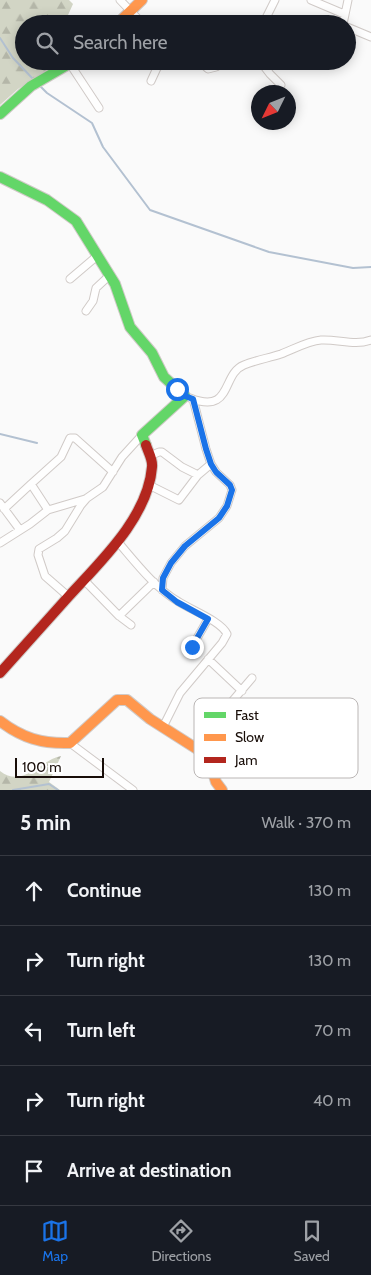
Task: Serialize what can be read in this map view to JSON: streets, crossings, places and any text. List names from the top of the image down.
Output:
{
  "legend": ["Fast", "Slow", "Jam"],
  "scale_bar": "100 m",
  "north": "bottom left",
  "page": {
    "search": "Search here",
    "scale": "100 m",
    "heading": ["5 min", "Walk · 370 m"],
    "list": [
      ["Continue", "130 m"],
      ["Turn right", "130 m"],
      ["Turn left", "70 m"],
      ["Turn right", "40 m"],
      "Arrive at destination"
    ],
    "nav": ["Map", "Directions", "Saved"]
  }
}
